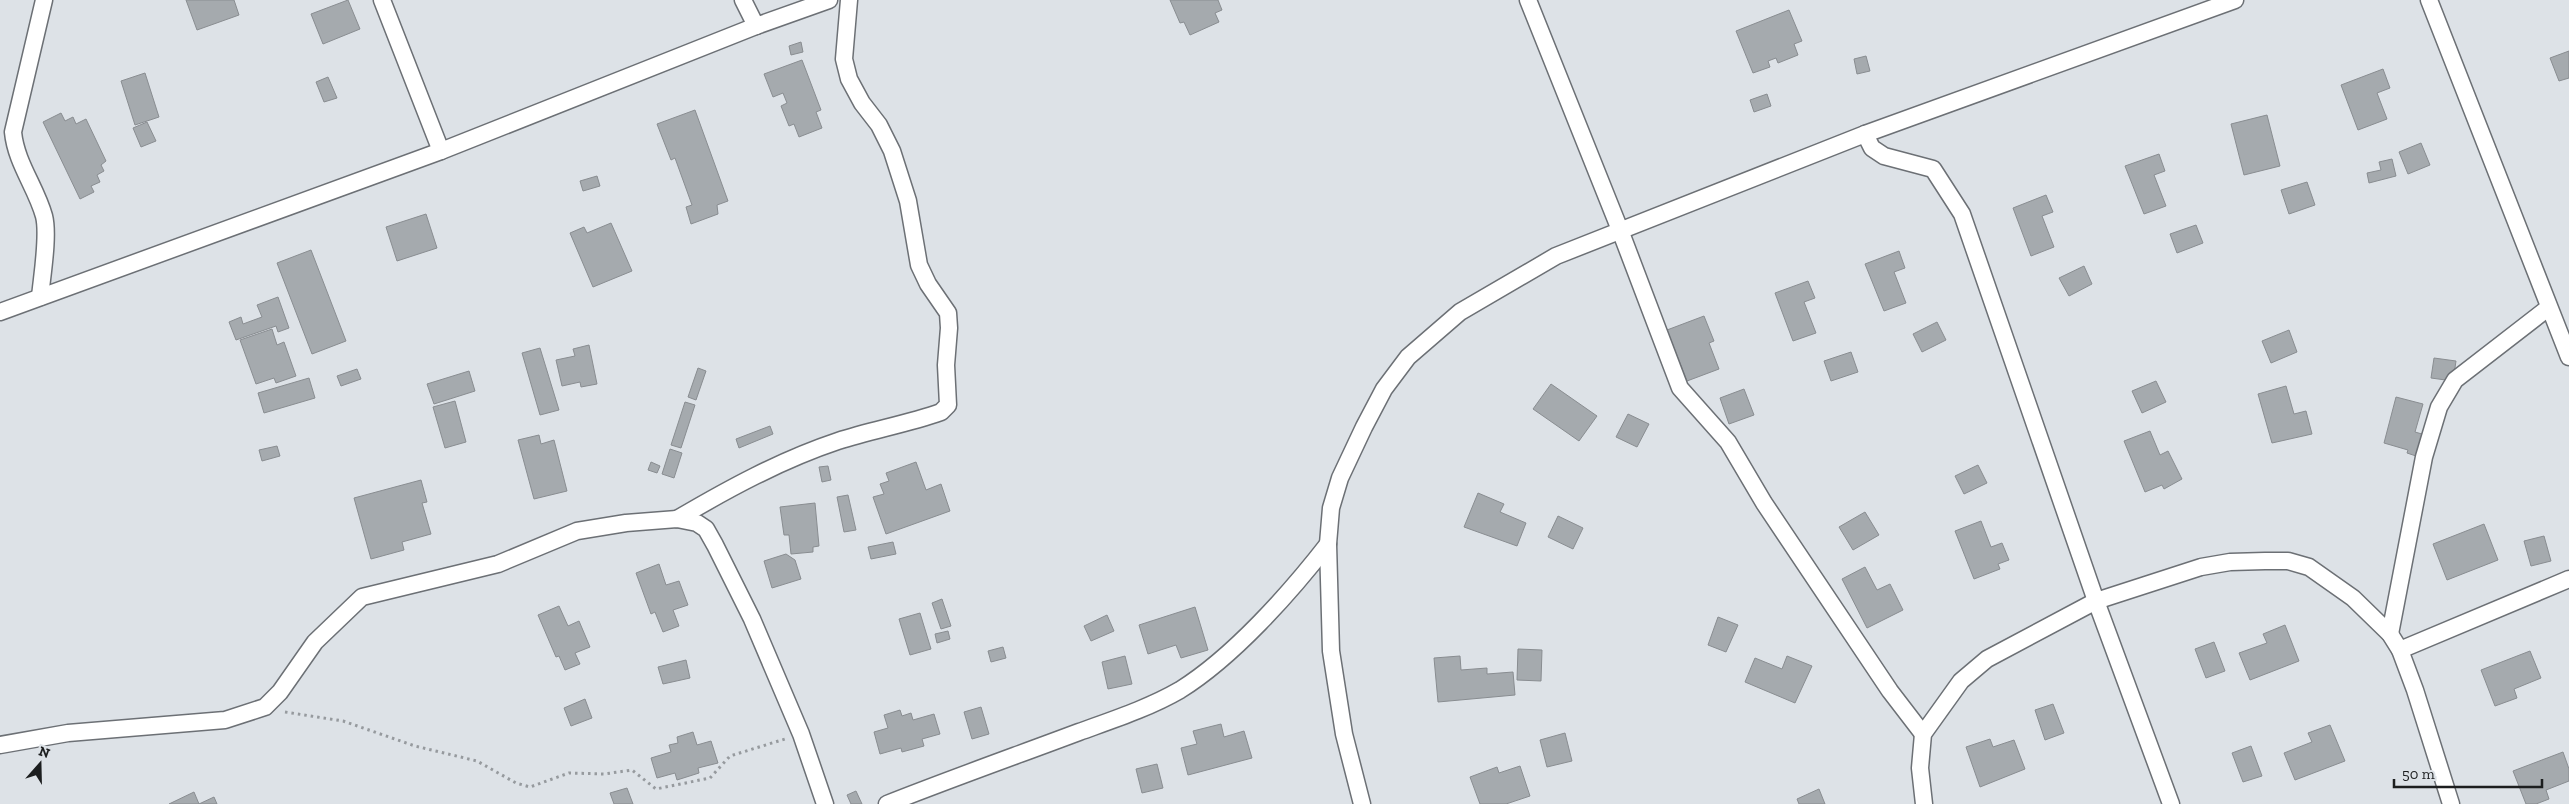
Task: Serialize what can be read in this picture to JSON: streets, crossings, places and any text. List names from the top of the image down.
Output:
{
  "scale_bar": "50 m",
  "north": "top"
}
